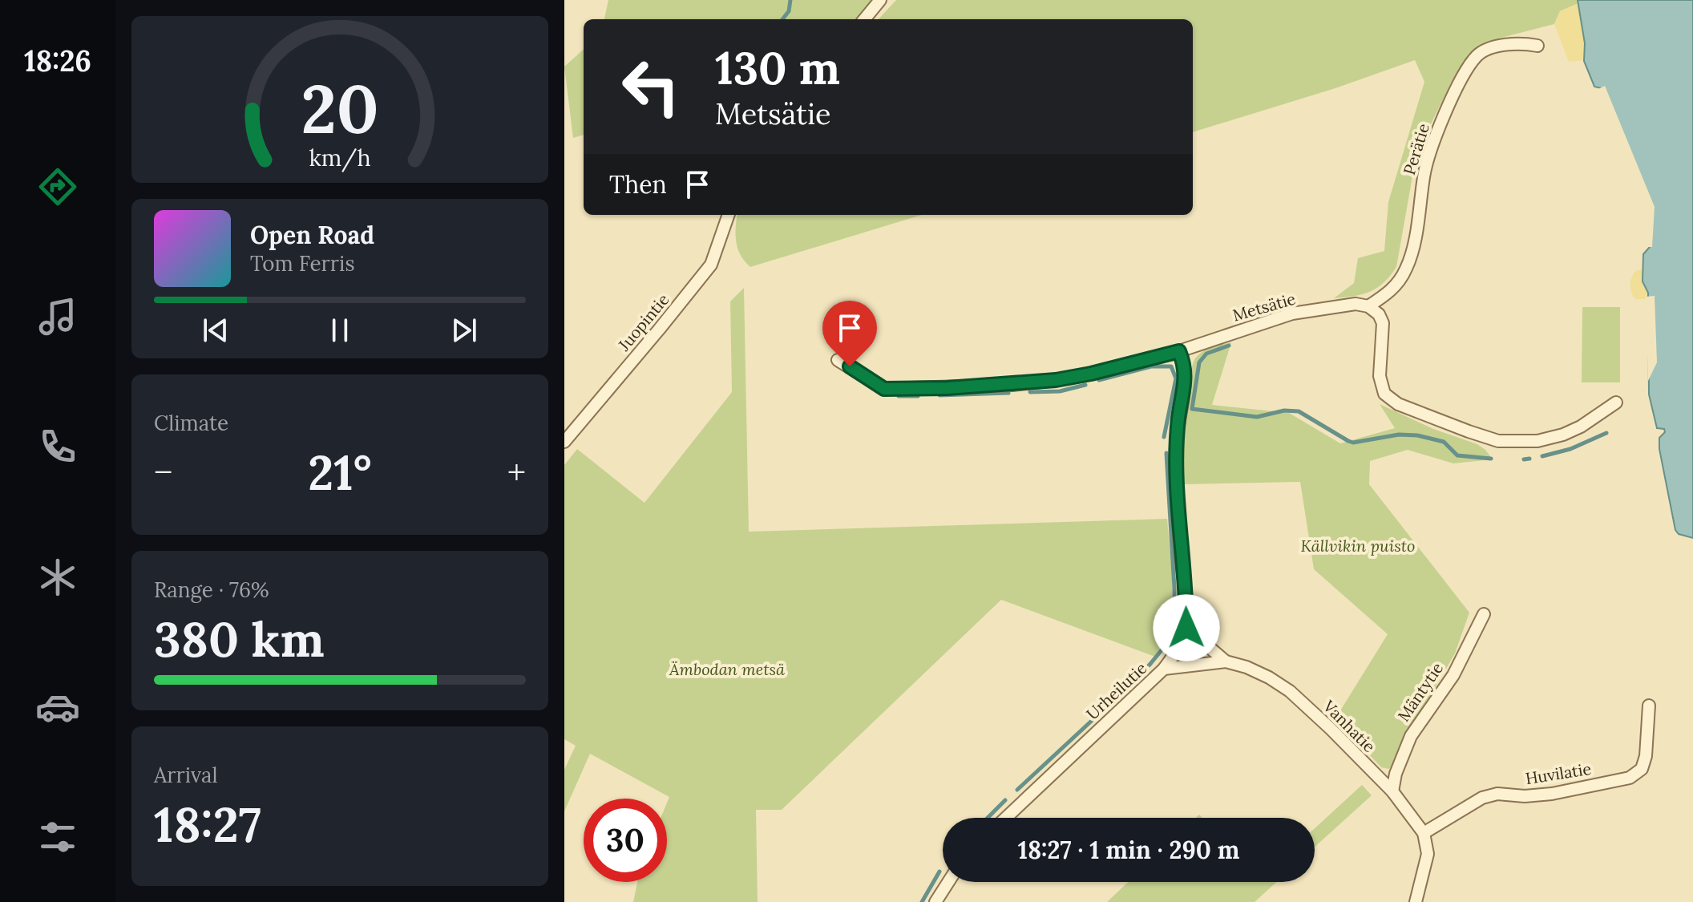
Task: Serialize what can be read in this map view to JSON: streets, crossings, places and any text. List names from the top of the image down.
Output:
{
  "streets": {
    "street": [
      "Perätie",
      "Metsätie",
      "Juopintie",
      "Urheilutie",
      "Mäntytie",
      "Vanhatie",
      "Huvilatie"
    ]
  },
  "crossings": [
    ["Perätie", "Metsätie"],
    ["Metsätie", "Urheilutie"],
    ["Urheilutie", "Vanhatie"],
    ["Mäntytie", "Vanhatie"],
    ["Vanhatie", "Huvilatie"]
  ],
  "parks": ["Källvikin puisto", "Ämbodan metsä"],
  "page": {
    "tabs": "18:26",
    "turn": ["130 m", "Metsätie"],
    "then": "Then",
    "song": ["Open Road", "Tom Ferris"],
    "tile": [
      "Climate",
      ["Range · 76%", "380 km"],
      ["Arrival", "18:27"]
    ],
    "heat": ["−", "21°", "+"],
    "limit": "30",
    "trip": "18:27 · 1 min · 290 m",
    "gauge": ["20", "km/h"]
  }
}
